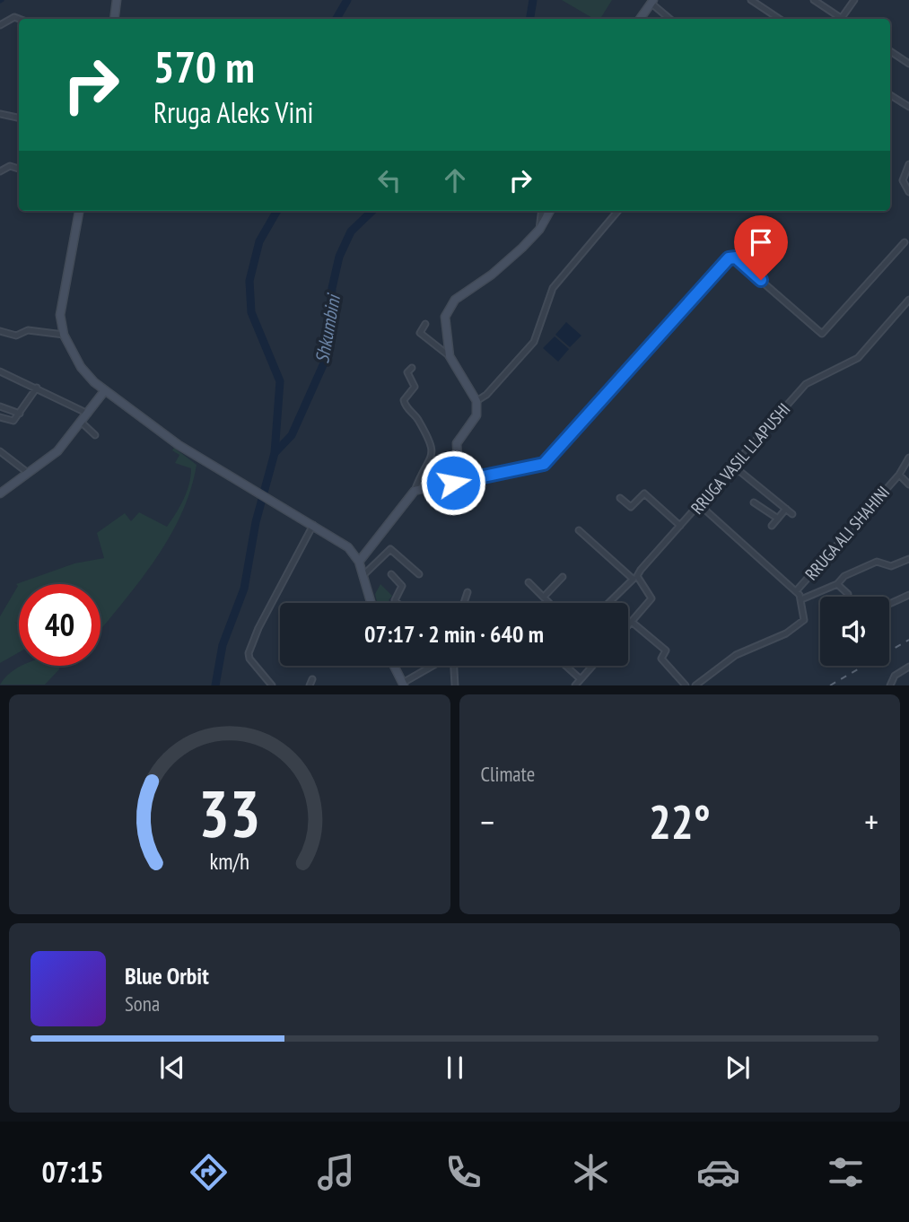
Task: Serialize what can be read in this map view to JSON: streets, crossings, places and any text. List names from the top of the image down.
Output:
{
  "streets": {
    "street": ["RRUGA VASIL LLAPUSHI", "RRUGA ALI SHAHINI"]
  },
  "water": ["Shkumbini"],
  "page": {
    "turn": ["570 m", "Rruga Aleks Vini"],
    "limit": "40",
    "trip": "07:17 · 2 min · 640 m",
    "tile": "Climate",
    "heat": ["−", "22°", "+"],
    "song": ["Blue Orbit", "Sona"],
    "tabs": "07:15",
    "gauge": ["33", "km/h"]
  }
}
